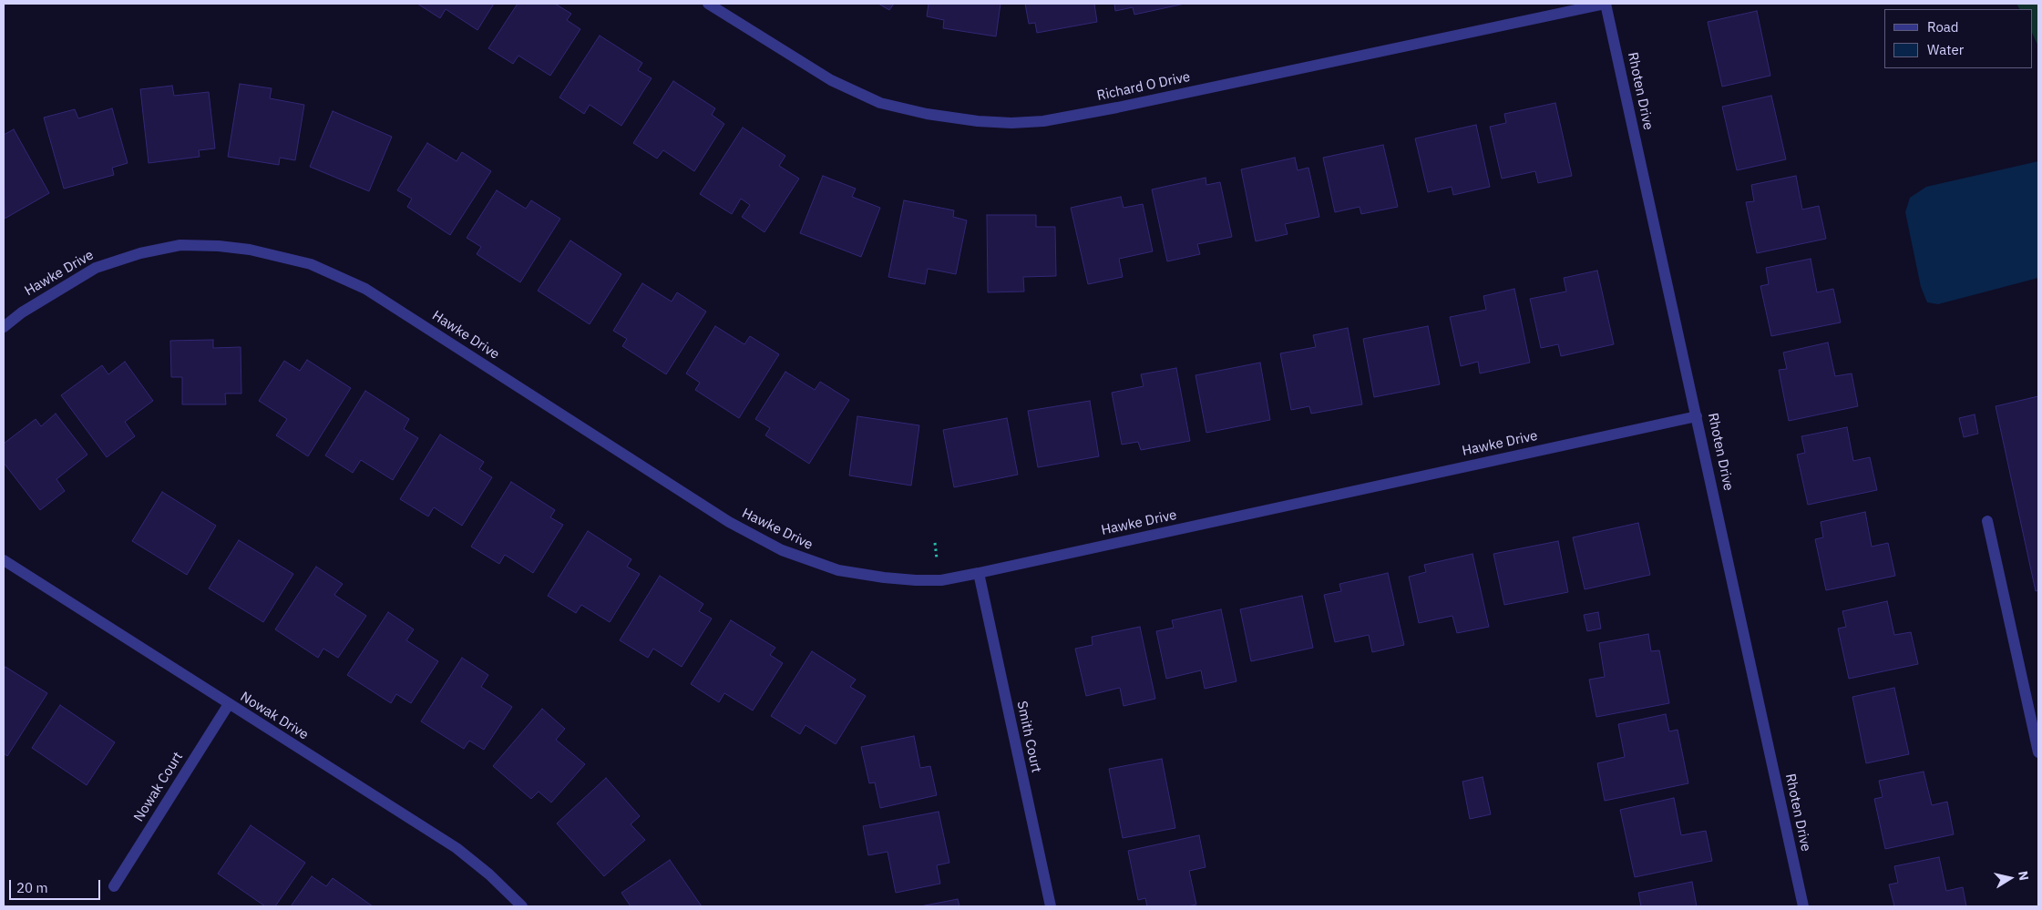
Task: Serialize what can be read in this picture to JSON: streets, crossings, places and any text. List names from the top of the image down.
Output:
{
  "streets": {
    "street": [
      "Richard O Drive",
      "Rhoten Drive",
      "Hawke Drive",
      "Nowak Drive",
      "Smith Court",
      "Nowak Court"
    ]
  },
  "crossings": [
    ["Richard O Drive", "Rhoten Drive"],
    ["Rhoten Drive", "Hawke Drive"],
    ["Hawke Drive", "Smith Court"],
    ["Nowak Drive", "Nowak Court"]
  ],
  "legend": ["Road", "Water"],
  "scale_bar": "20 m",
  "north": "right"
}
